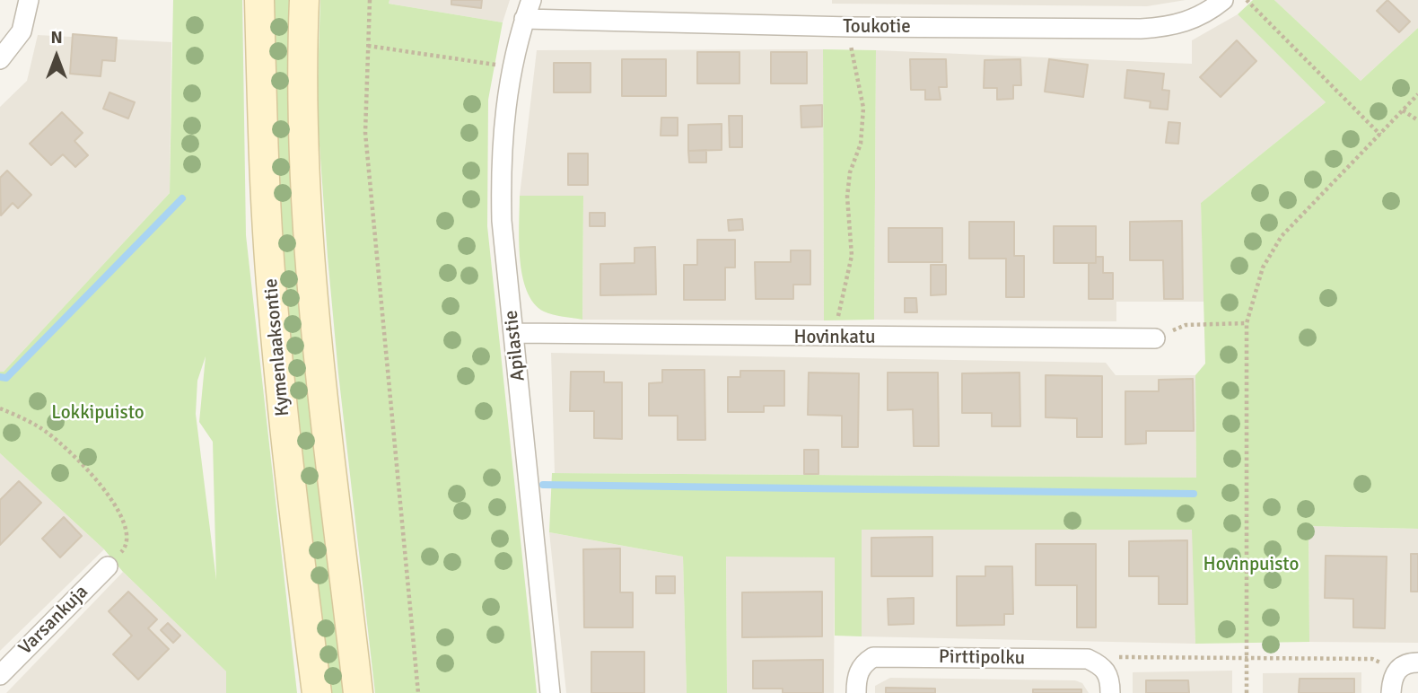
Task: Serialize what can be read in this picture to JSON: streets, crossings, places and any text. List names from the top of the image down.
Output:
{
  "streets": {
    "main road": ["Kymenlaaksontie"],
    "street": [
      "Toukotie",
      "Hovinkatu",
      "Apilastie",
      "Varsankuja",
      "Pirttipolku"
    ]
  },
  "crossings": [
    ["Toukotie", "Apilastie"],
    ["Hovinkatu", "Apilastie"]
  ],
  "parks": ["Lokkipuisto", "Hovinpuisto"],
  "north": "top"
}
